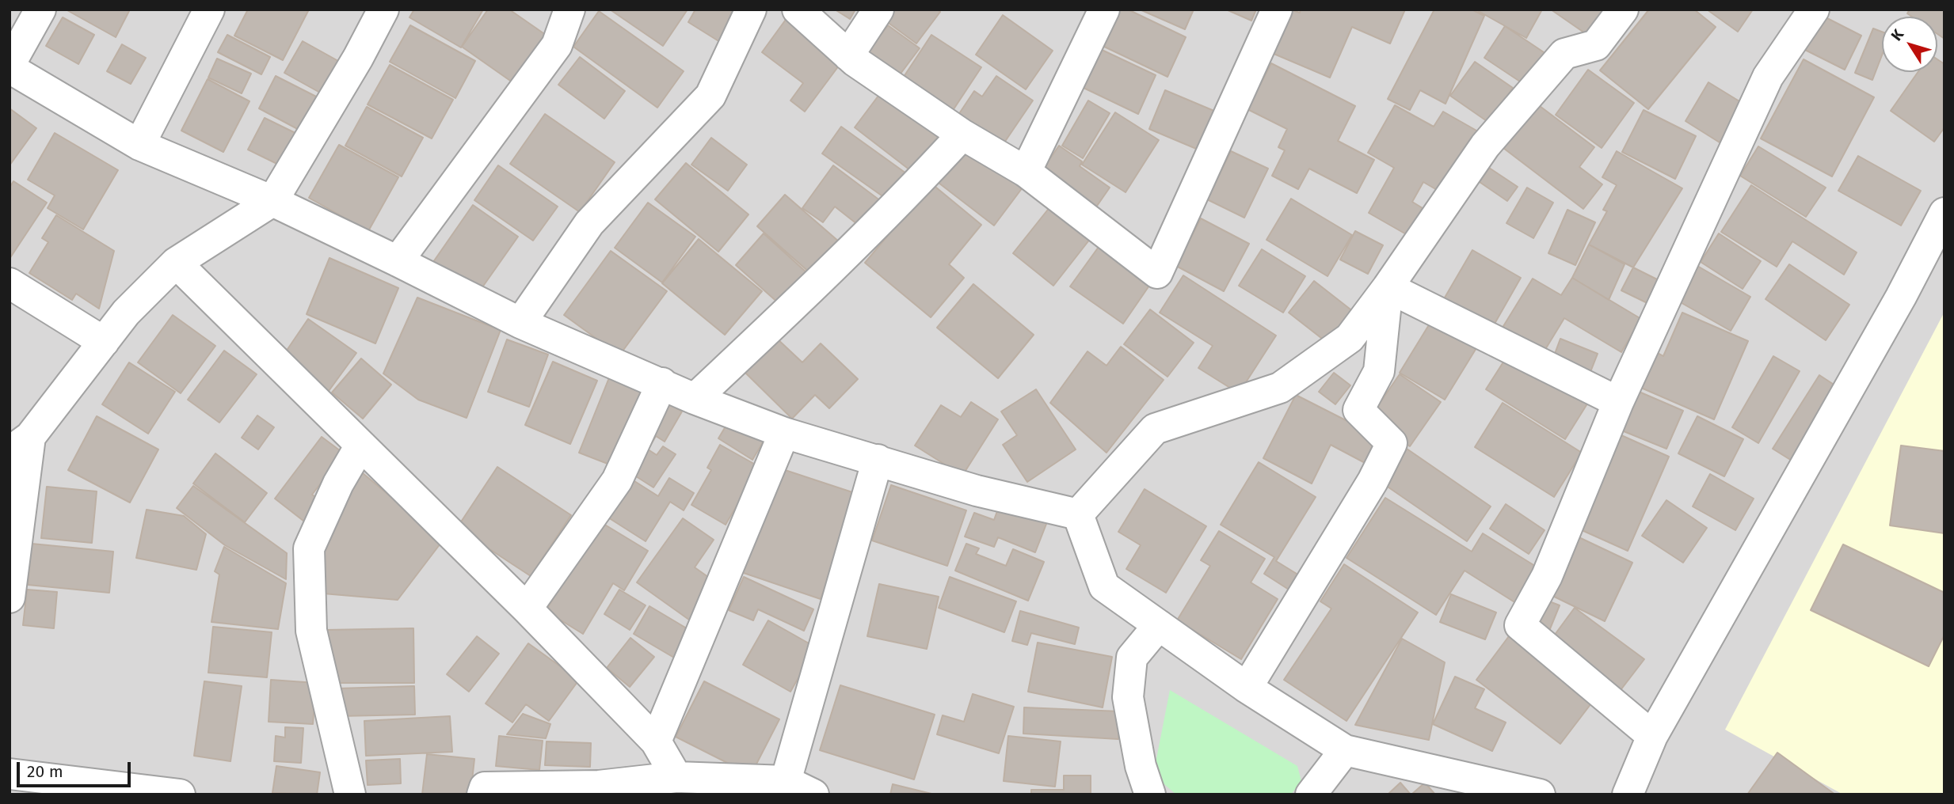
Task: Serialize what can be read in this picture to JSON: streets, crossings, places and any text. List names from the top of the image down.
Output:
{
  "scale_bar": "20 m",
  "north": "top left"
}
